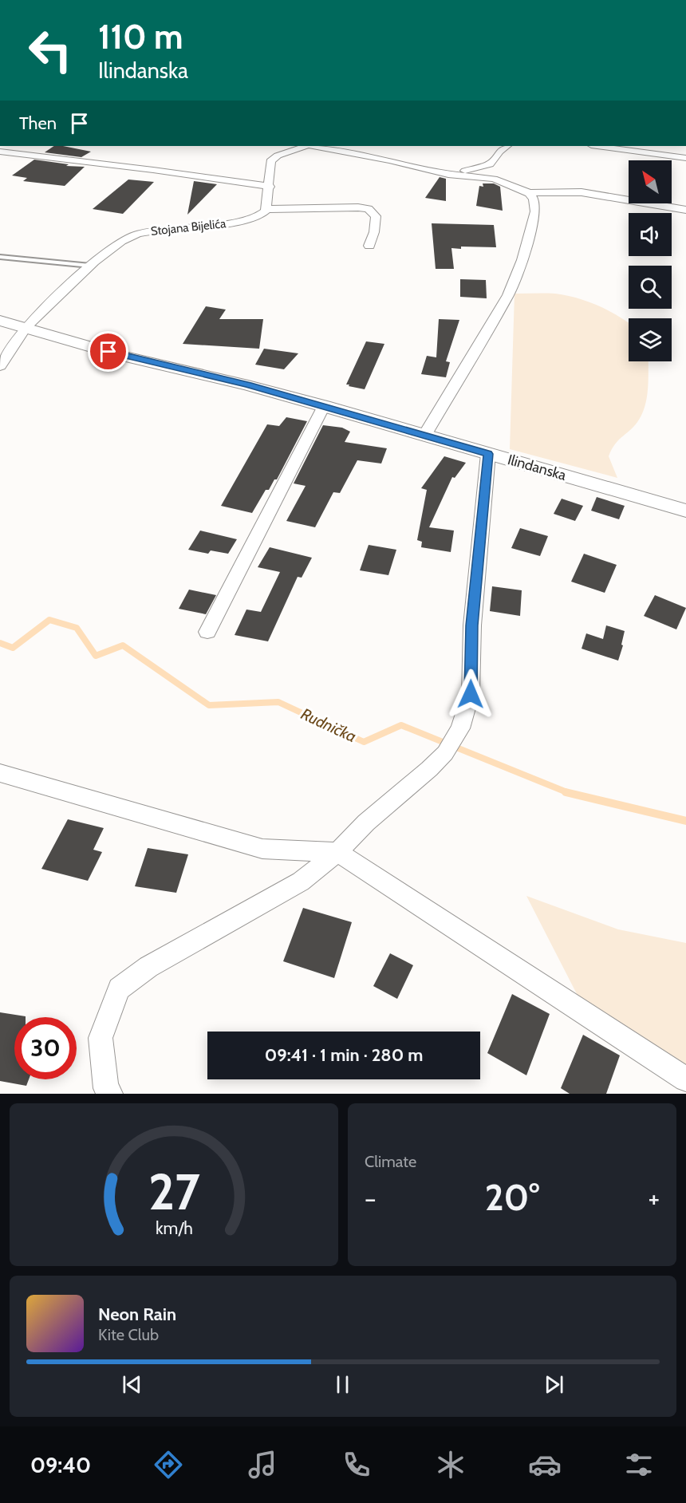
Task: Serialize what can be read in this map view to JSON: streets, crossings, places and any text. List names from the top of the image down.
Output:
{
  "streets": {
    "street": ["Stojana Bijelića", "Ilindanska"]
  },
  "crossings": [
    ["Stojana Bijelića", "Ilindanska"]
  ],
  "water": ["Rudnička"],
  "north": "top left",
  "page": {
    "turn": ["110 m", "Ilindanska"],
    "then": "Then",
    "limit": "30",
    "trip": "09:41 · 1 min · 280 m",
    "tile": "Climate",
    "heat": ["−", "20°", "+"],
    "song": ["Neon Rain", "Kite Club"],
    "tabs": "09:40",
    "gauge": ["27", "km/h"]
  }
}
